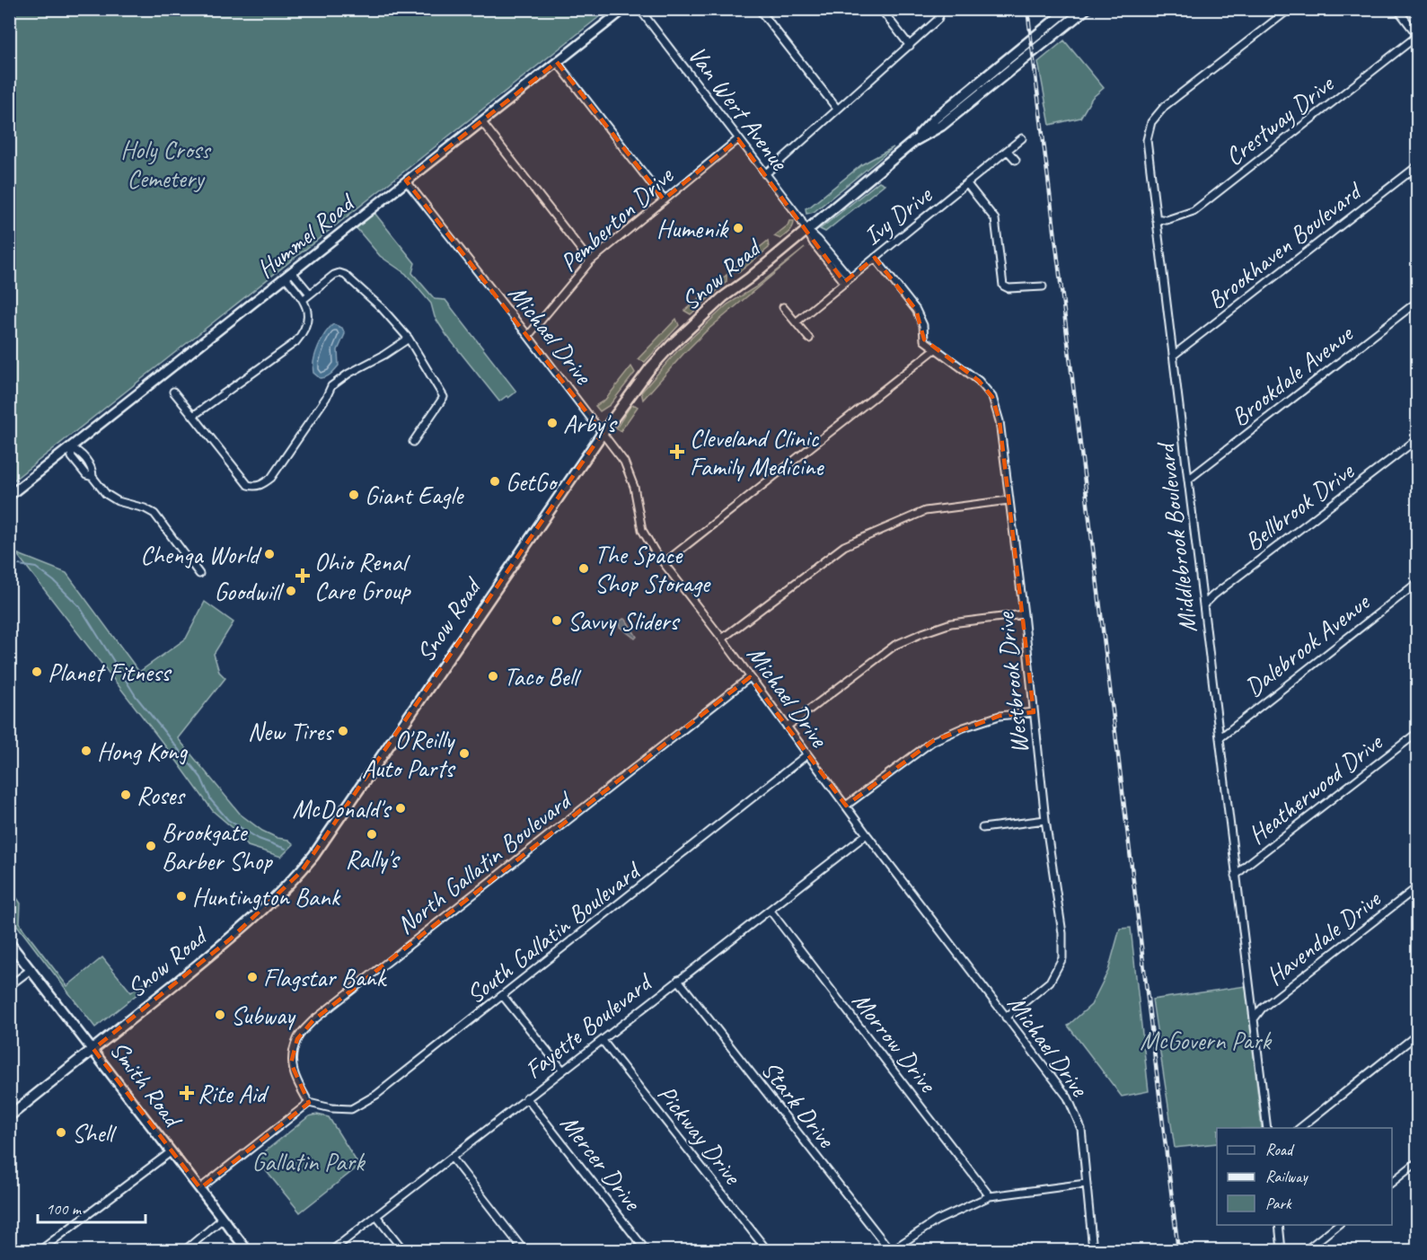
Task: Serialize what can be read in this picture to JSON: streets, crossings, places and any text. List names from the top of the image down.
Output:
{
  "streets": {
    "main road": ["Snow Road"],
    "street": [
      "Van Wert Avenue",
      "Crestway Drive",
      "Ivy Drive",
      "Pemberton Drive",
      "Hummel Road",
      "Brookhaven Boulevard",
      "Michael Drive",
      "Brookdale Avenue",
      "Bellbrook Drive",
      "Middlebrook Boulevard",
      "Dalebrook Avenue",
      "Westbrook Drive",
      "Heatherwood Drive",
      "North Gallatin Boulevard",
      "South Gallatin Boulevard",
      "Havendale Drive",
      "Fayette Boulevard",
      "Morrow Drive",
      "Smith Road",
      "Stark Drive",
      "Pickway Drive",
      "Mercer Drive"
    ]
  },
  "crossings": [
    ["Van Wert Avenue", "Ivy Drive"],
    ["Van Wert Avenue", "Pemberton Drive"],
    ["Van Wert Avenue", "Snow Road"],
    ["Crestway Drive", "Middlebrook Boulevard"],
    ["Pemberton Drive", "Michael Drive"],
    ["Hummel Road", "Michael Drive"],
    ["Brookhaven Boulevard", "Middlebrook Boulevard"],
    ["Snow Road", "Michael Drive"],
    ["Snow Road", "Smith Road"],
    ["Michael Drive", "Westbrook Drive"],
    ["Michael Drive", "North Gallatin Boulevard"],
    ["Michael Drive", "South Gallatin Boulevard"],
    ["Michael Drive", "Fayette Boulevard"],
    ["Brookdale Avenue", "Middlebrook Boulevard"],
    ["Bellbrook Drive", "Middlebrook Boulevard"],
    ["Middlebrook Boulevard", "Dalebrook Avenue"],
    ["Middlebrook Boulevard", "Heatherwood Drive"],
    ["Middlebrook Boulevard", "Havendale Drive"],
    ["North Gallatin Boulevard", "South Gallatin Boulevard"],
    ["Fayette Boulevard", "Morrow Drive"],
    ["Fayette Boulevard", "Stark Drive"],
    ["Fayette Boulevard", "Pickway Drive"],
    ["Fayette Boulevard", "Mercer Drive"]
  ],
  "parks": ["Holy Cross Cemetery", "McGovern Park", "Gallatin Park"],
  "places": {
    "other": [
      "Humenik",
      "Arby's",
      "GetGo",
      "Giant Eagle",
      "Chenga World",
      "The Space Shop Storage",
      "Goodwill",
      "Savvy Sliders",
      "Planet Fitness",
      "Taco Bell",
      "New Tires",
      "Hong Kong",
      "O'Reilly Auto Parts",
      "Roses",
      "McDonald's",
      "Rally's",
      "Brookgate Barber Shop",
      "Huntington Bank",
      "Flagstar Bank",
      "Subway",
      "Shell"
    ],
    "health": ["Cleveland Clinic Family Medicine", "Ohio Renal Care Group", "Rite Aid"]
  },
  "legend": ["Road", "Railway", "Park"],
  "scale_bar": "100 m"
}
